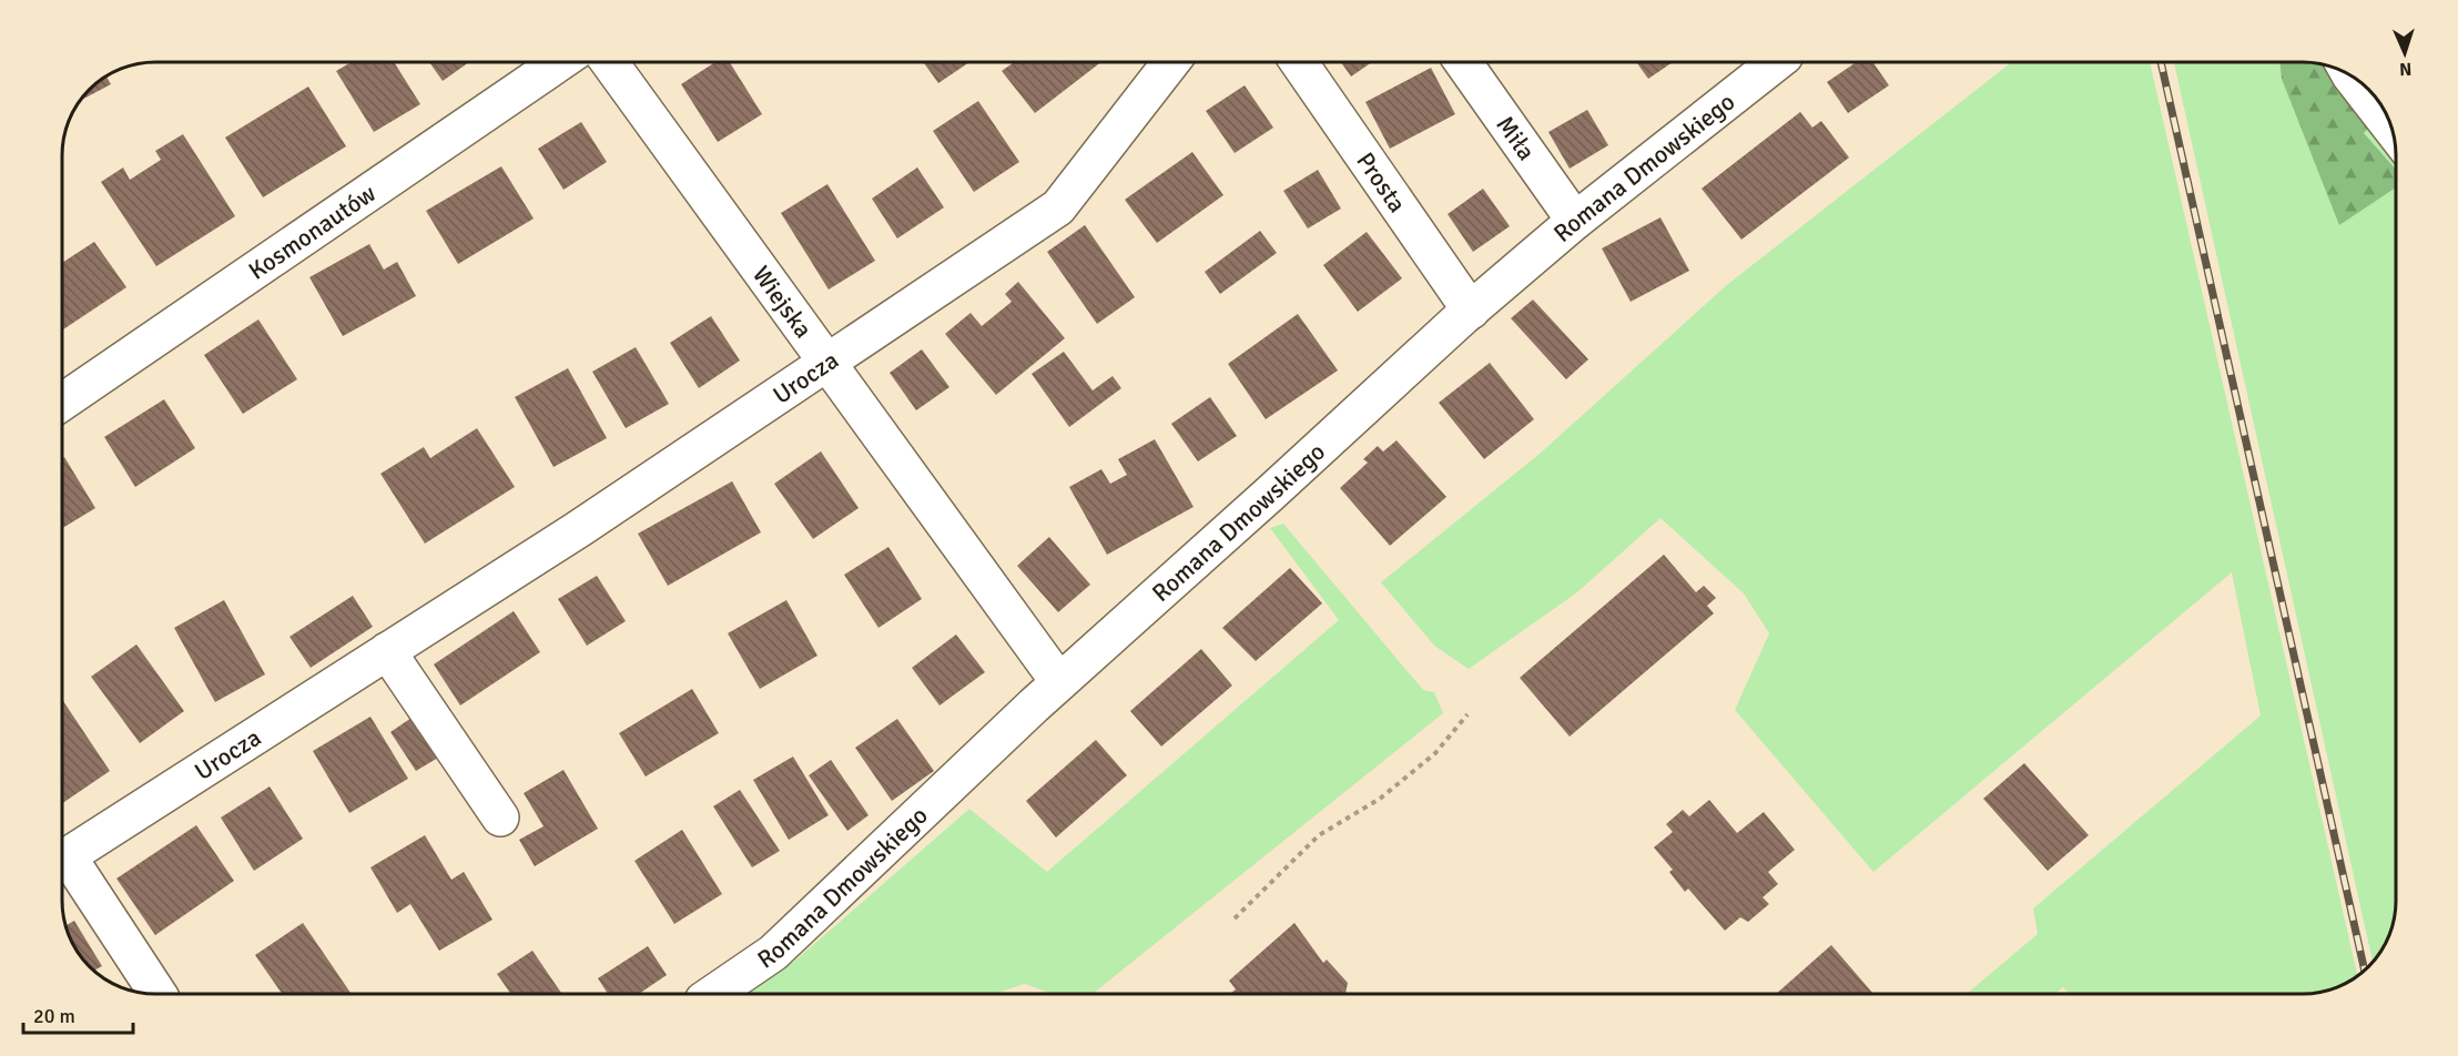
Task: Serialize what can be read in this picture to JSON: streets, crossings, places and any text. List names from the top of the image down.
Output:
{
  "streets": {
    "street": [
      "Miła",
      "Romana Dmowskiego",
      "Prosta",
      "Kosmonautów",
      "Wiejska",
      "Urocza"
    ]
  },
  "crossings": [
    ["Miła", "Romana Dmowskiego"],
    ["Romana Dmowskiego", "Prosta"],
    ["Romana Dmowskiego", "Wiejska"],
    ["Wiejska", "Urocza"]
  ],
  "scale_bar": "20 m",
  "north": "bottom"
}
